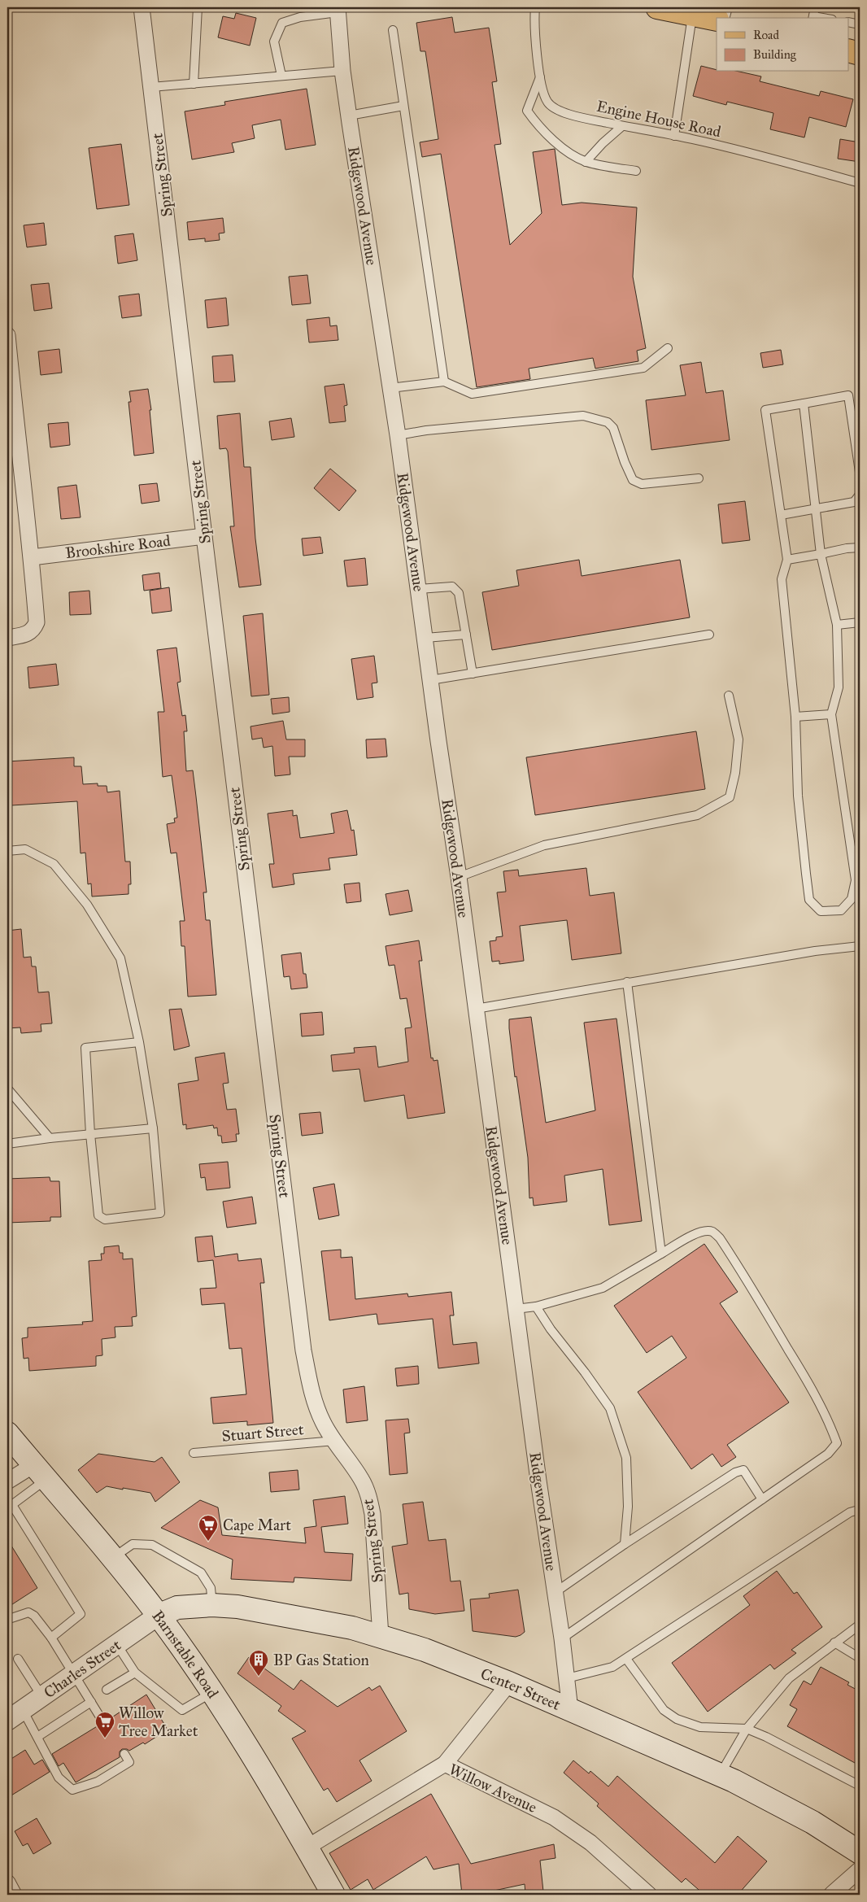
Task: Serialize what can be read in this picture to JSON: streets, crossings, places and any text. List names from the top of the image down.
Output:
{
  "streets": {
    "main road": ["Barnstable Road", "Center Street"],
    "street": [
      "Spring Street",
      "Ridgewood Avenue",
      "Brookshire Road",
      "Charles Street",
      "Willow Avenue"
    ],
    "lane": ["Engine House Road", "Stuart Street"]
  },
  "crossings": [
    ["Spring Street", "Brookshire Road"],
    ["Spring Street", "Stuart Street"],
    ["Spring Street", "Center Street"],
    ["Ridgewood Avenue", "Center Street"],
    ["Barnstable Road", "Charles Street"],
    ["Barnstable Road", "Center Street"],
    ["Barnstable Road", "Willow Avenue"],
    ["Charles Street", "Center Street"]
  ],
  "places": {
    "supermarket": ["Cape Mart", "Willow Tree Market"],
    "building": ["BP Gas Station"]
  },
  "legend": ["Road", "Building"]
}
